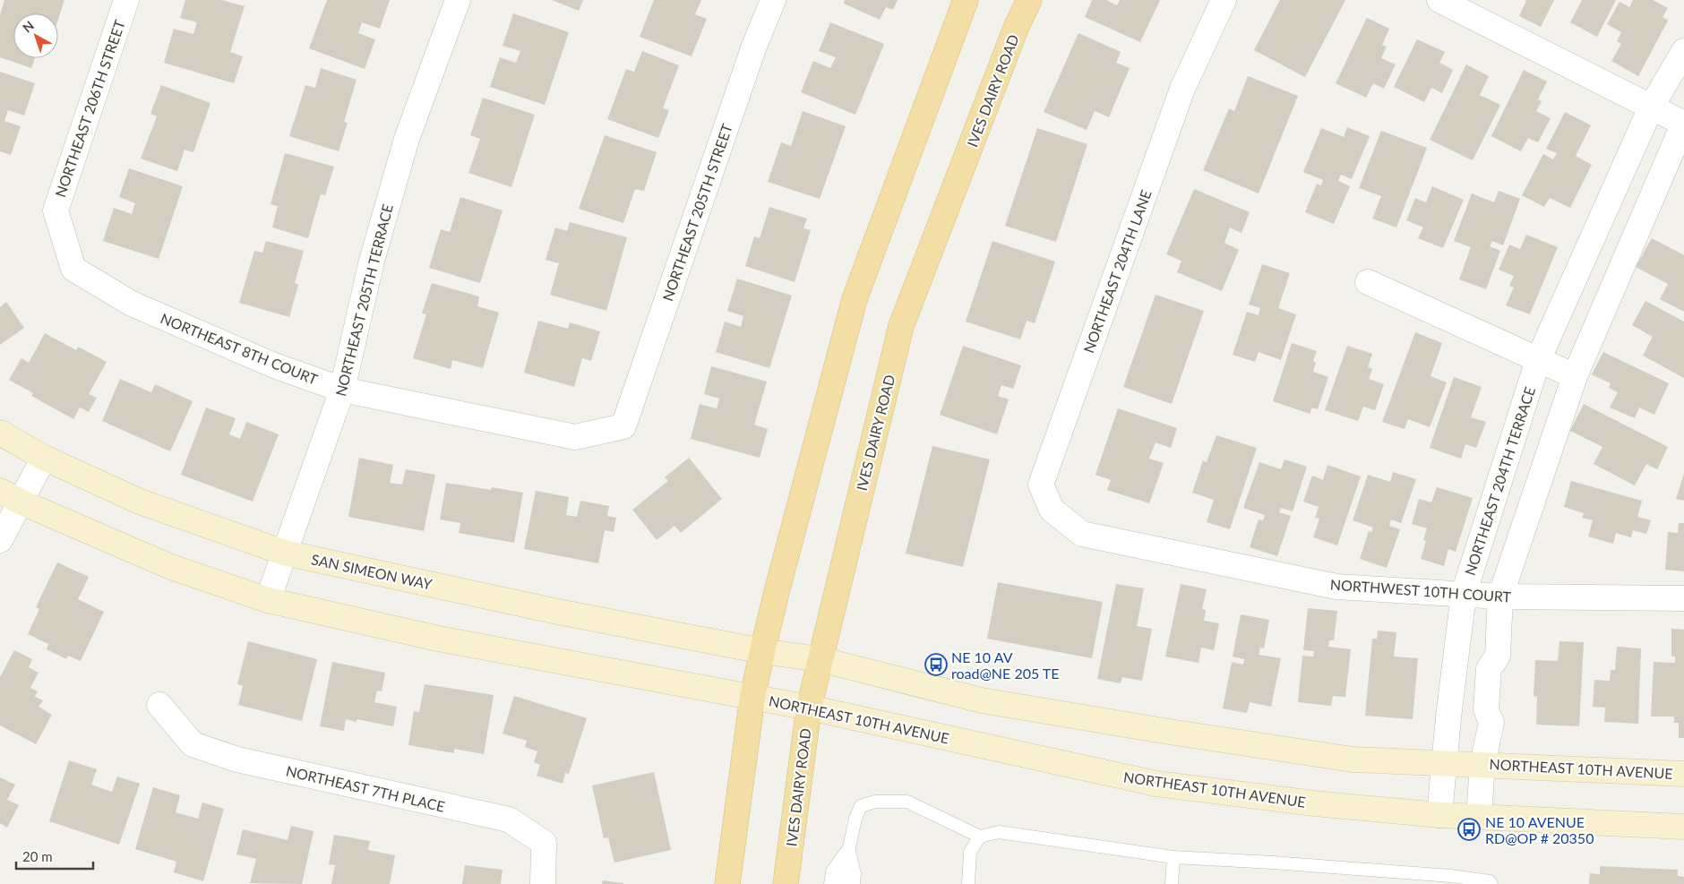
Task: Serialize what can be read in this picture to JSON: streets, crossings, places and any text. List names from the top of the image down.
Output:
{
  "streets": {
    "main road": ["IVES DAIRY ROAD"],
    "street": [
      "NORTHEAST 206TH STREET",
      "NORTHEAST 205TH STREET",
      "NORTHEAST 204TH LANE",
      "NORTHEAST 205TH TERRACE",
      "NORTHEAST 8TH COURT",
      "NORTHEAST 204TH TERRACE",
      "SAN SIMEON WAY",
      "NORTHWEST 10TH COURT",
      "NORTHEAST 10TH AVENUE",
      "NORTHEAST 7TH PLACE"
    ]
  },
  "crossings": [
    ["IVES DAIRY ROAD", "NORTHEAST 10TH AVENUE"],
    ["NORTHEAST 206TH STREET", "NORTHEAST 8TH COURT"],
    ["NORTHEAST 205TH STREET", "NORTHEAST 8TH COURT"],
    ["NORTHEAST 204TH LANE", "NORTHWEST 10TH COURT"],
    ["NORTHEAST 205TH TERRACE", "NORTHEAST 8TH COURT"],
    ["NORTHEAST 205TH TERRACE", "SAN SIMEON WAY"],
    ["NORTHEAST 204TH TERRACE", "NORTHWEST 10TH COURT"],
    ["NORTHEAST 204TH TERRACE", "NORTHEAST 10TH AVENUE"],
    ["SAN SIMEON WAY", "NORTHEAST 10TH AVENUE"]
  ],
  "places": {
    "bus stop": ["NE 10 AV road@NE 205 TE", "NE 10 AVENUE RD@OP # 20350"]
  },
  "scale_bar": "20 m",
  "north": "top left"
}
